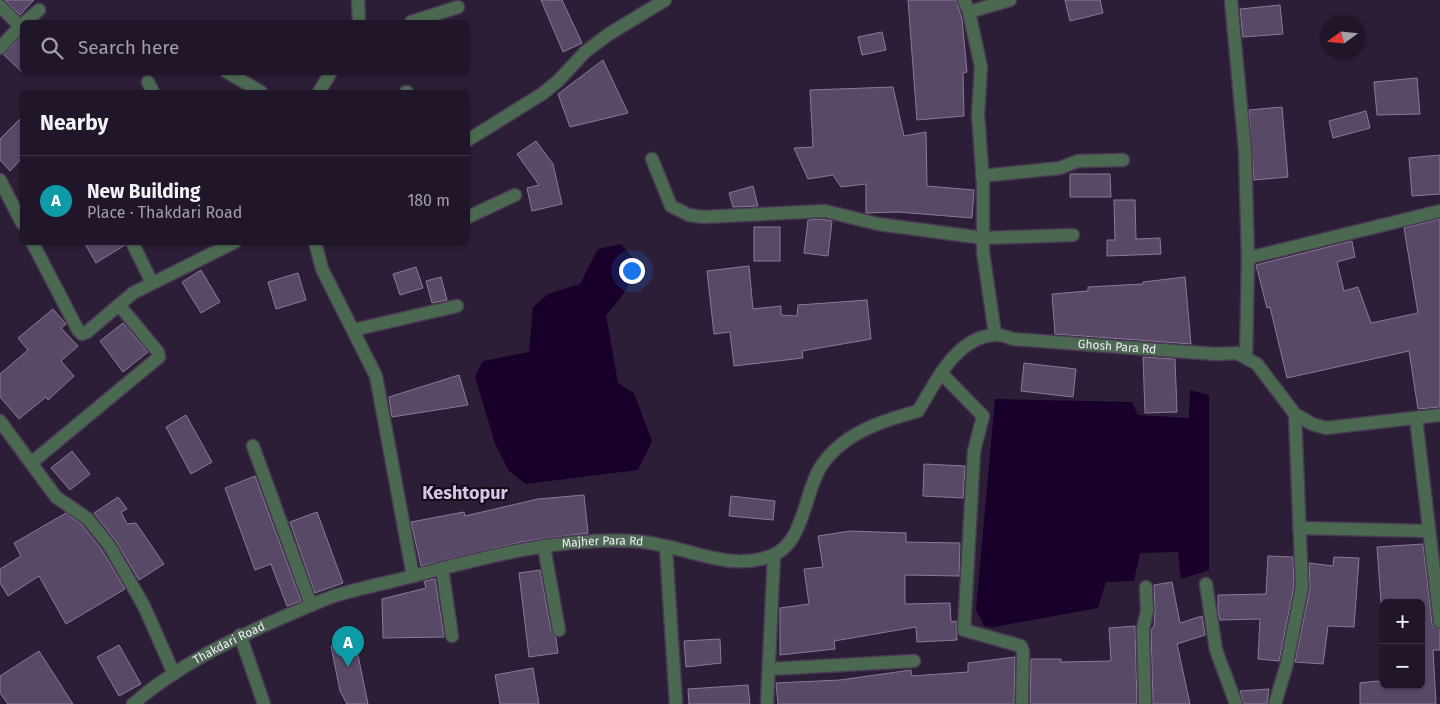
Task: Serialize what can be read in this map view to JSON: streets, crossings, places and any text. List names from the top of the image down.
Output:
{
  "streets": {
    "street": ["Ghosh Para Rd", "Majher Para Rd", "Thakdari Road"]
  },
  "crossings": [
    ["Majher Para Rd", "Thakdari Road"]
  ],
  "districts": ["Keshtopur"],
  "north": "left",
  "page": {
    "search": "Search here",
    "heading": "Nearby",
    "list": [
      {
        "mark": "A",
        "name": "New Building",
        "note": "Place · Thakdari Road",
        "value": "180 m"
      }
    ],
    "map_buttons": ["+", "−"],
    "pins": "A"
  }
}
